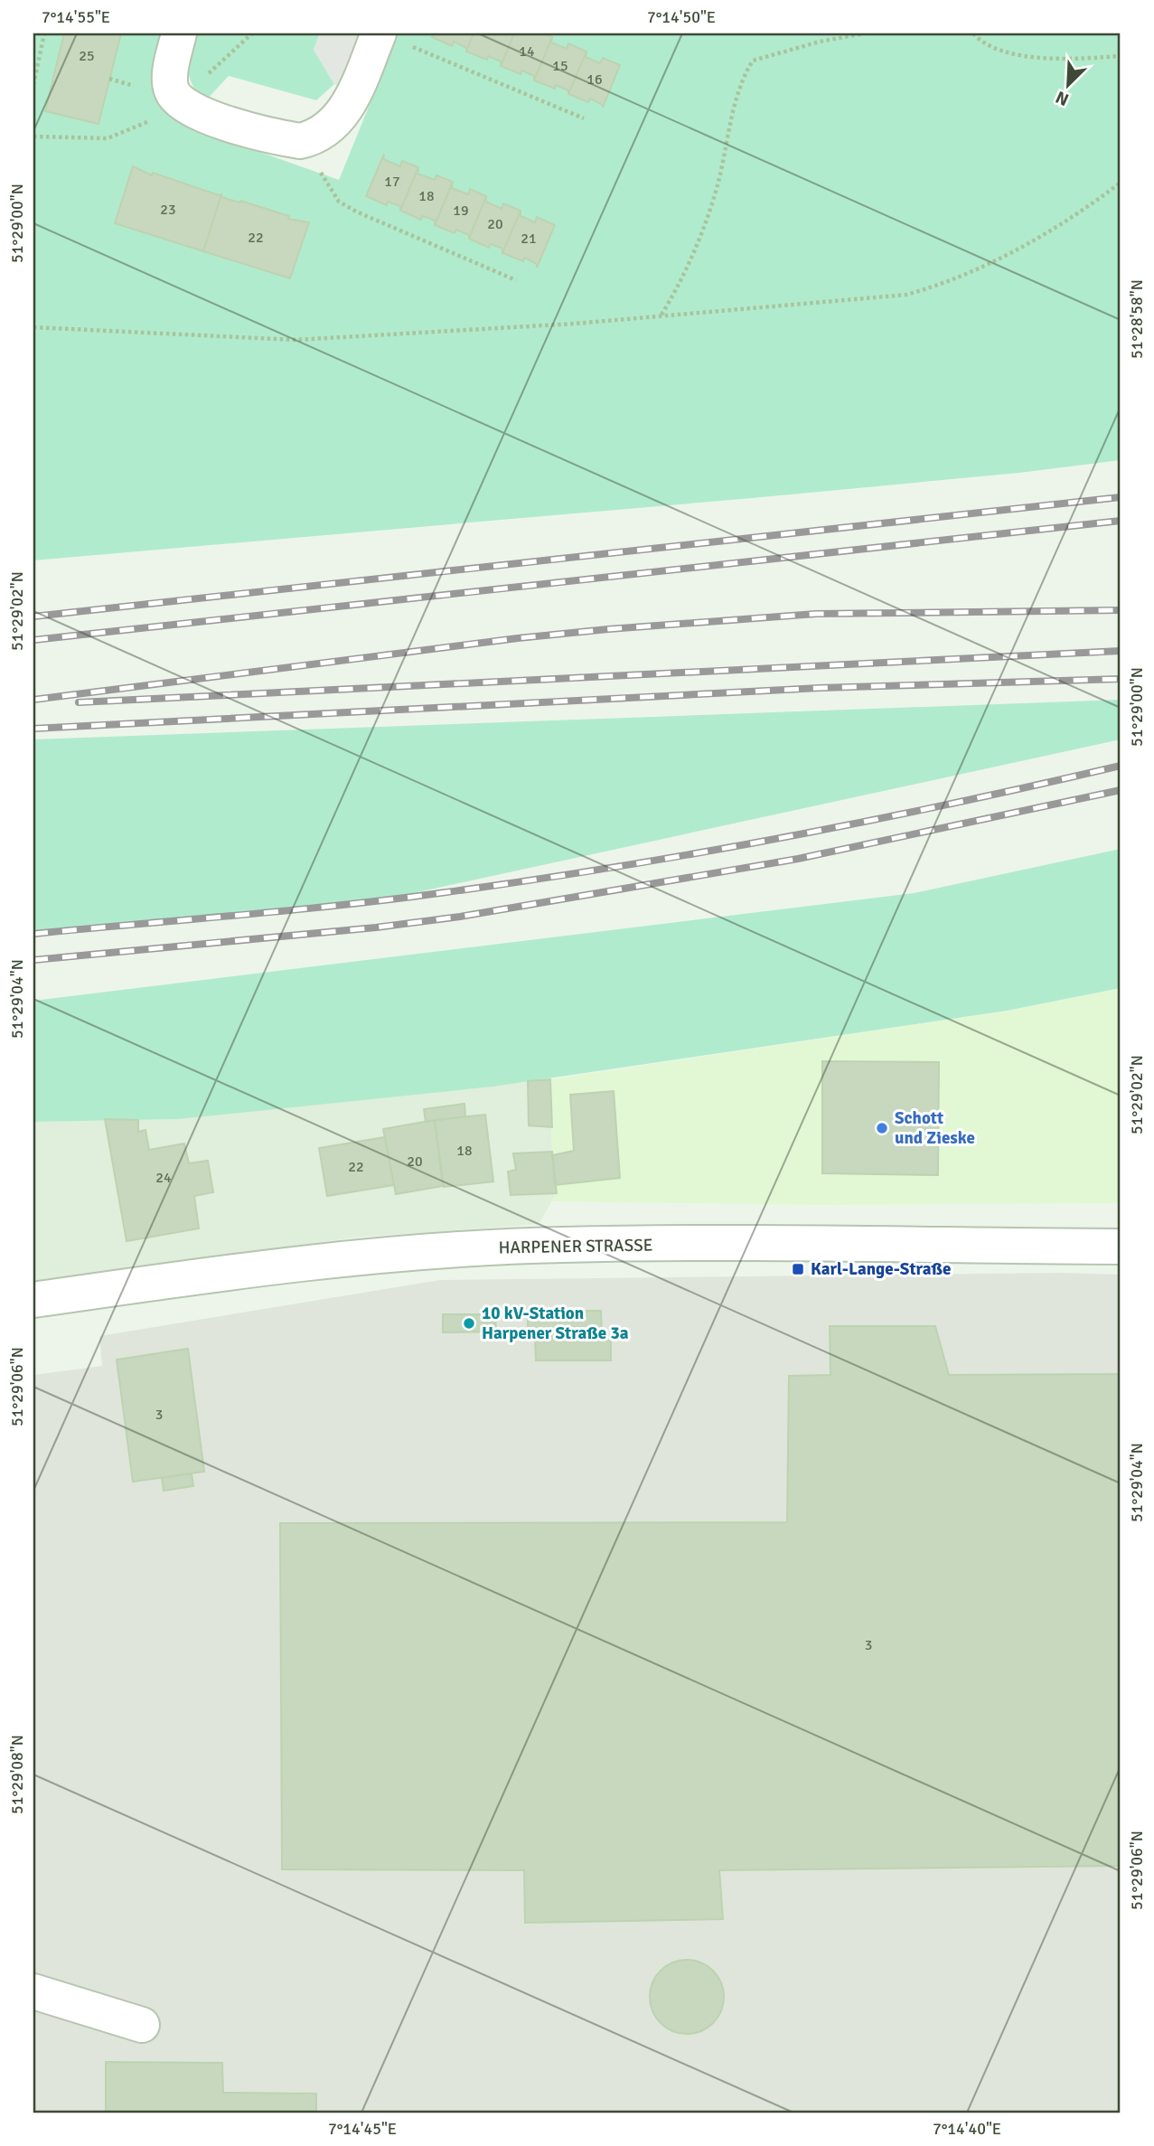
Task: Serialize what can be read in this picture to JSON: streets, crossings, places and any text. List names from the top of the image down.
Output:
{
  "streets": {
    "street": ["HARPENER STRASSE"]
  },
  "places": {
    "other": ["Schott und Zieske", "10 kV-Station Harpener Straße 3a"],
    "transit": ["Karl-Lange-Straße"]
  },
  "house_numbers": [
    "14",
    "25",
    "15",
    "16",
    "17",
    "18",
    "23",
    "19",
    "20",
    "22",
    "21",
    "18",
    "20",
    "22",
    "24",
    "3",
    "3"
  ],
  "north": "bottom left",
  "coordinates": [
    "7°14'55\"E",
    "7°14'50\"E",
    "51°29'00\"N",
    "51°28'58\"N",
    "51°29'02\"N",
    "51°29'04\"N",
    "51°29'06\"N",
    "51°29'08\"N",
    "7°14'45\"E",
    "7°14'40\"E"
  ]
}
